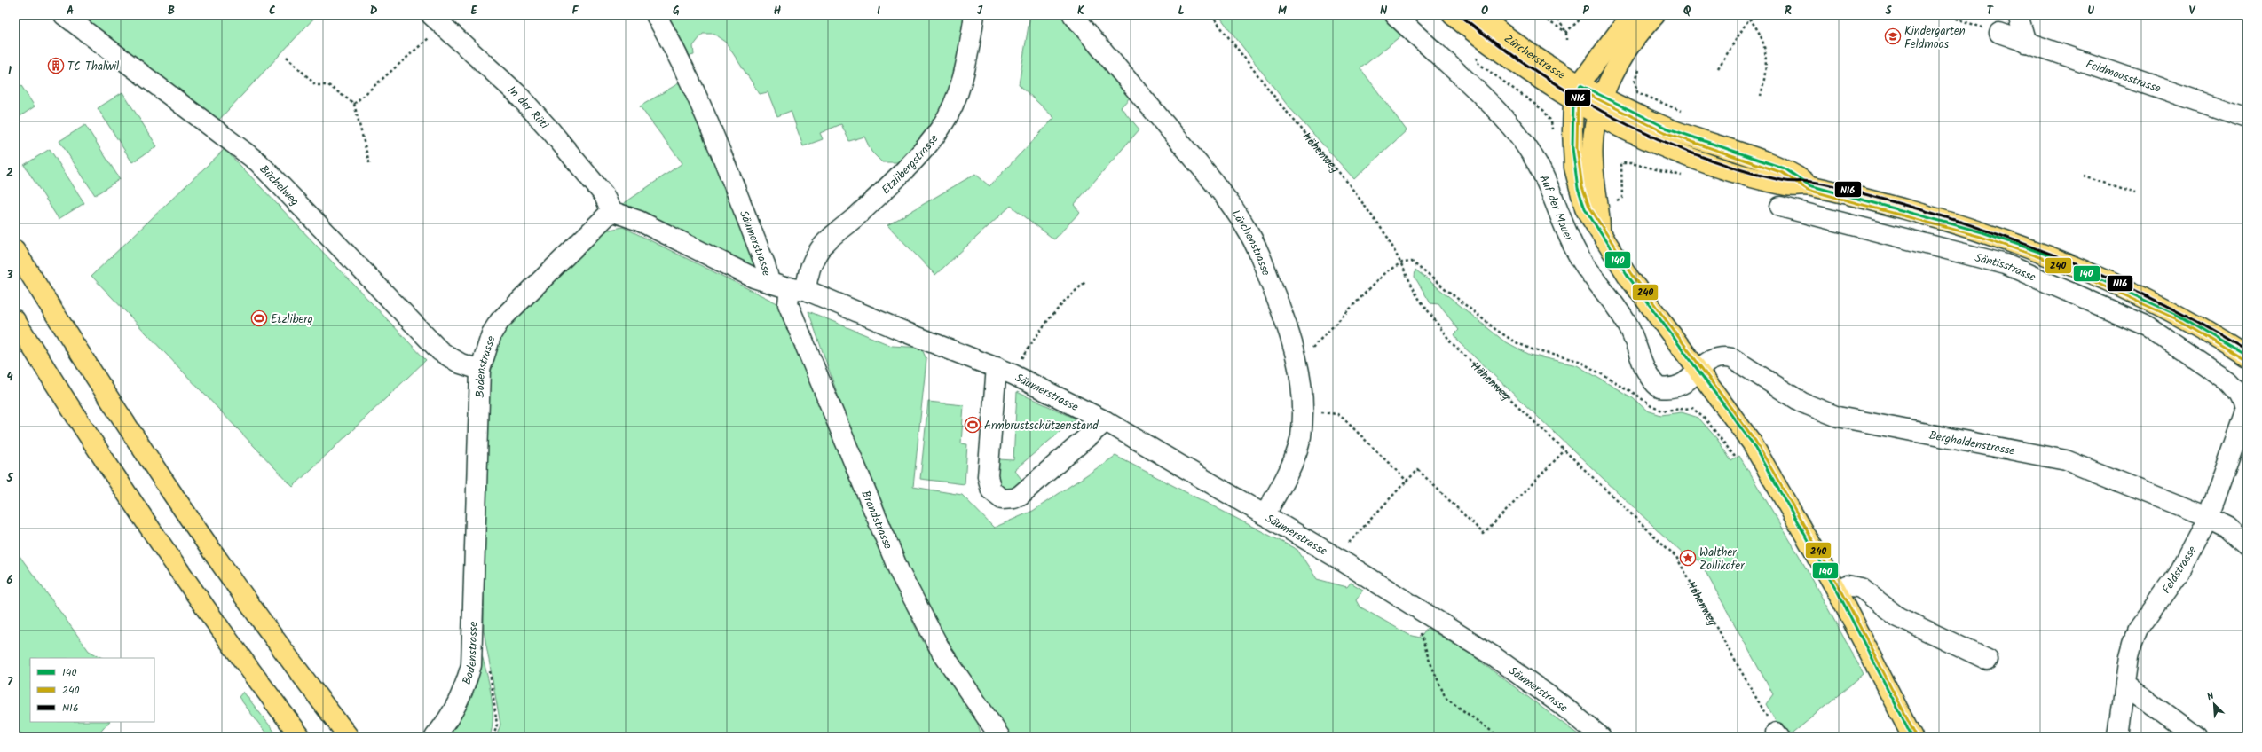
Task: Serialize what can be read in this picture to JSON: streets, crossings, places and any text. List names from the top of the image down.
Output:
{
  "streets": {
    "main road": ["Zürcherstrasse"],
    "street": [
      "Feldmoosstrasse",
      "In der Rüti",
      "Etzlibergstrasse",
      "Büchelweg",
      "Auf der Mauer",
      "Säumerstrasse",
      "Lärchenstrasse",
      "Säntisstrasse",
      "Bodenstrasse",
      "Berghaldenstrasse",
      "Brandstrasse",
      "Feldstrasse"
    ],
    "path": ["Höhenweg"]
  },
  "crossings": [
    ["In der Rüti", "Bodenstrasse"],
    ["Etzlibergstrasse", "Säumerstrasse"],
    ["Etzlibergstrasse", "Brandstrasse"],
    ["Büchelweg", "Bodenstrasse"],
    ["Auf der Mauer", "Berghaldenstrasse"],
    ["Säumerstrasse", "Lärchenstrasse"],
    ["Säumerstrasse", "Brandstrasse"],
    ["Säntisstrasse", "Feldstrasse"],
    ["Berghaldenstrasse", "Feldstrasse"]
  ],
  "places": {
    "school or university": ["Kindergarten Feldmoos"],
    "building": ["TC Thalwil"],
    "sports": ["Etzliberg", "Armbrustschützenstand"],
    "place": ["Walther Zollikofer"]
  },
  "lines": ["transit line N16", "transit line 140", "transit line 240"],
  "legend": ["140", "240", "N16"],
  "north": "top left",
  "grid": {
    "columns": [
      "A",
      "B",
      "C",
      "D",
      "E",
      "F",
      "G",
      "H",
      "I",
      "J",
      "K",
      "L",
      "M",
      "N",
      "O",
      "P",
      "Q",
      "R",
      "S",
      "T",
      "U",
      "V"
    ],
    "rows": [
      "1",
      "2",
      "3",
      "4",
      "5",
      "6",
      "7"
    ]
  }
}
